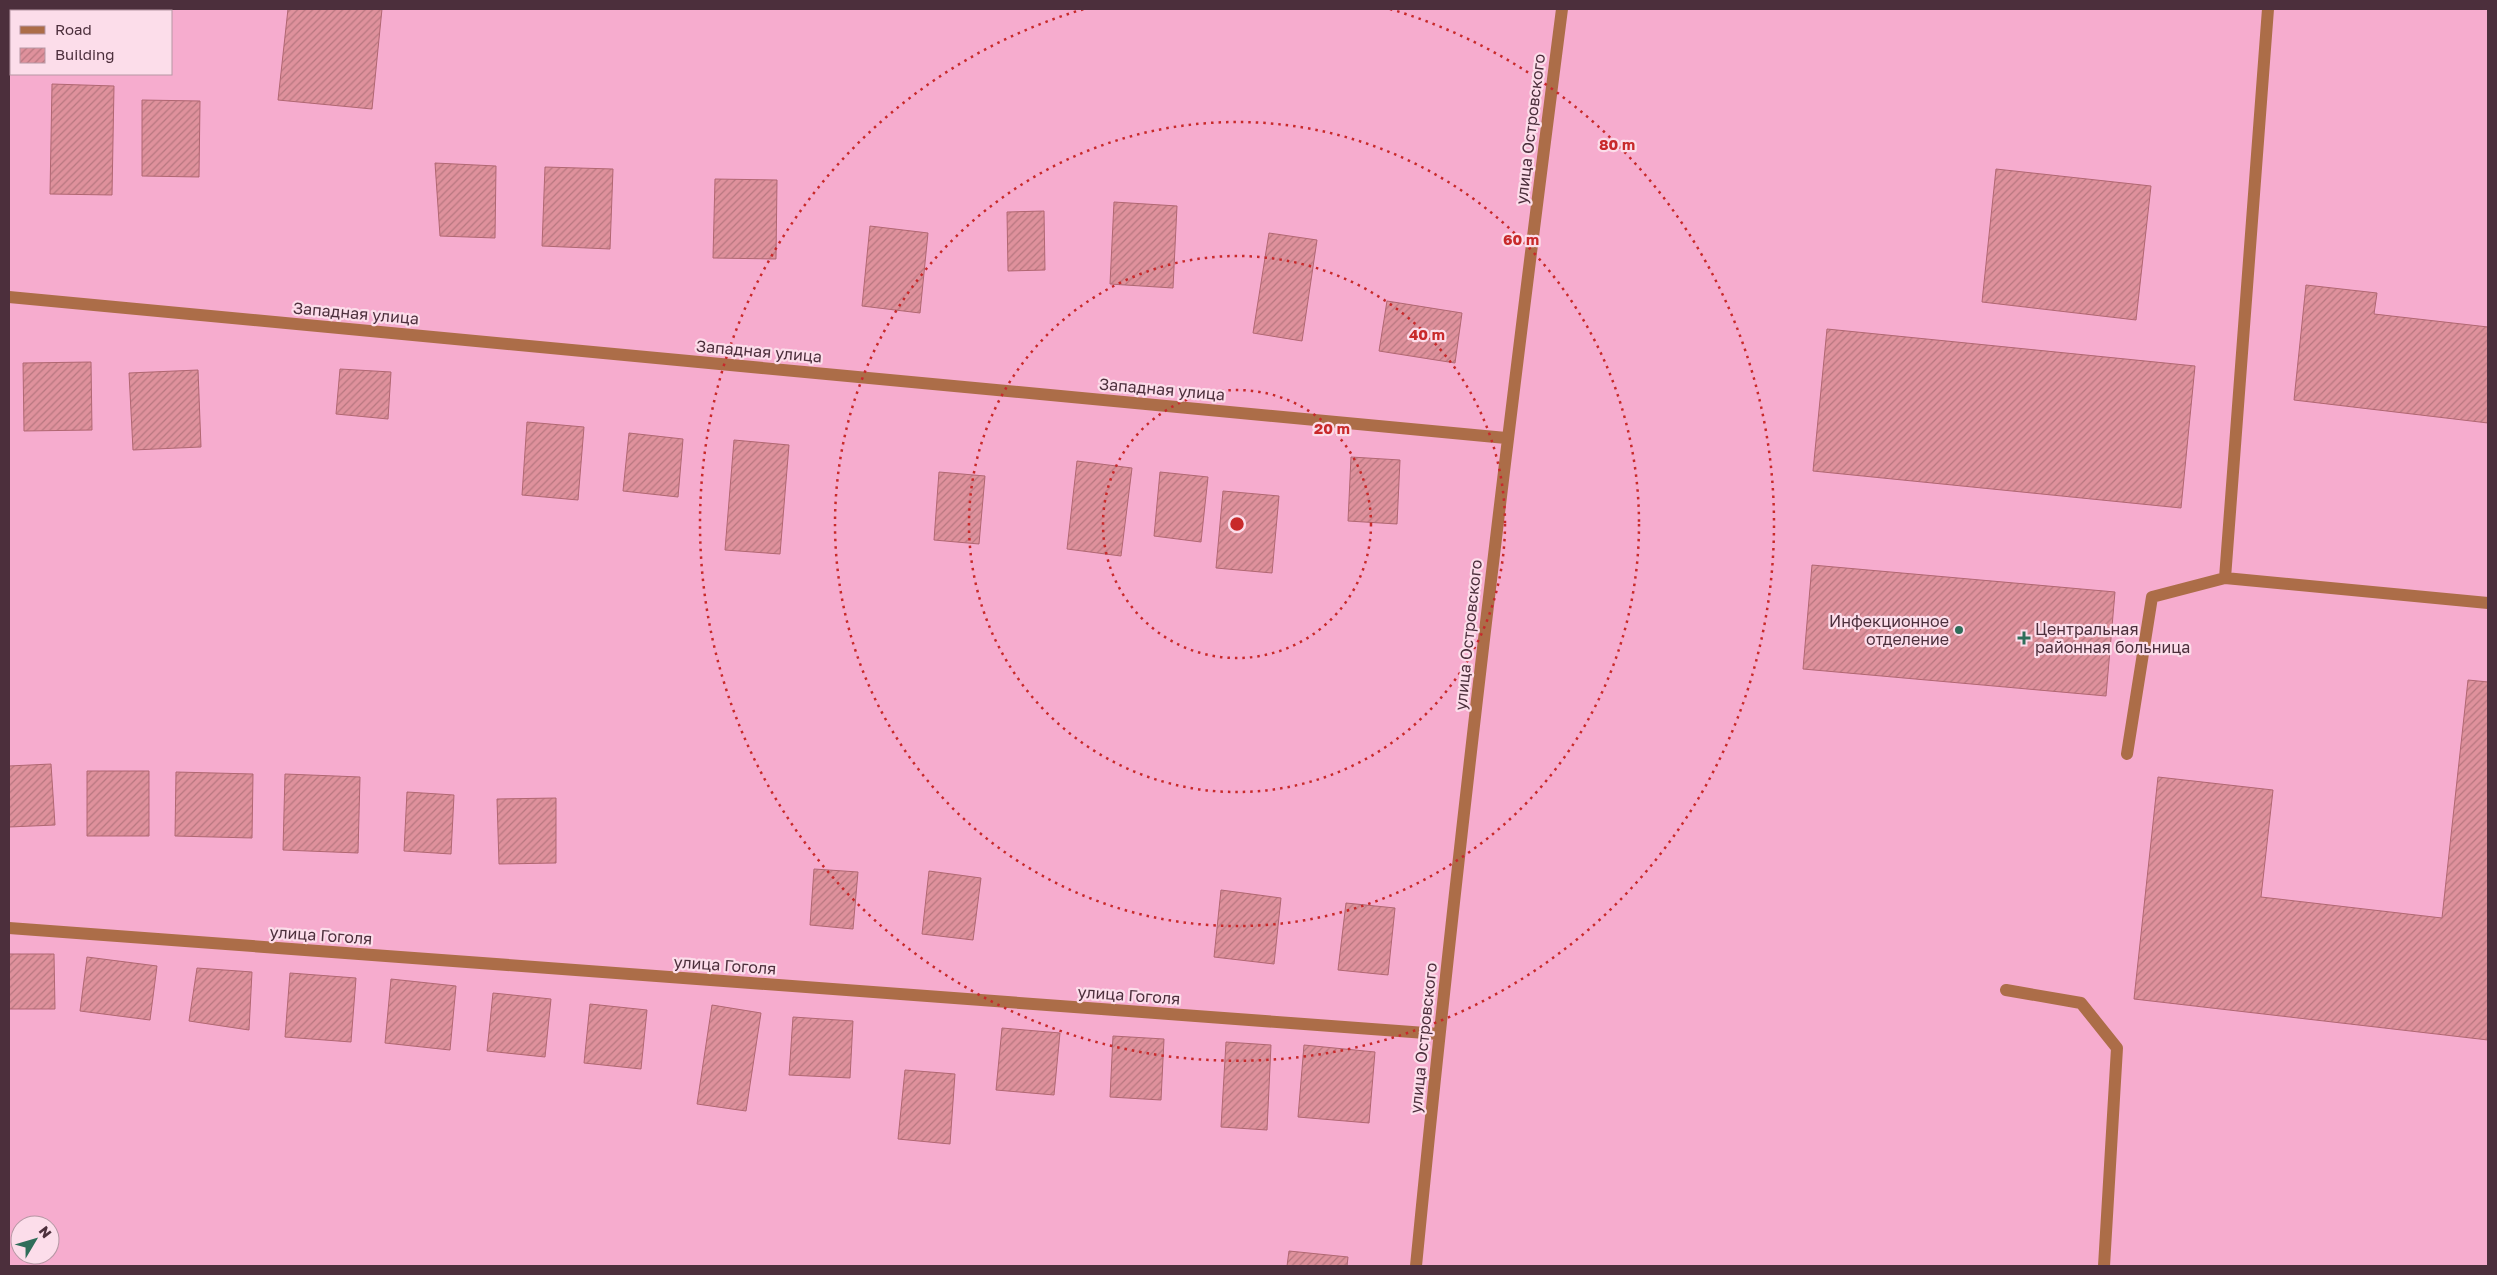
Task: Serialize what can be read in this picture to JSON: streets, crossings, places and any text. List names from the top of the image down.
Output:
{
  "streets": {
    "street": ["улица Островского", "Западная улица", "улица Гоголя"]
  },
  "crossings": [
    ["улица Островского", "Западная улица"],
    ["улица Островского", "улица Гоголя"]
  ],
  "places": {
    "other": ["Инфекционное отделение"],
    "health": ["Центральная районная больница"]
  },
  "legend": ["Road", "Building"],
  "north": "top right",
  "rings": [
    "80 m",
    "60 m",
    "40 m",
    "20 m"
  ]
}
